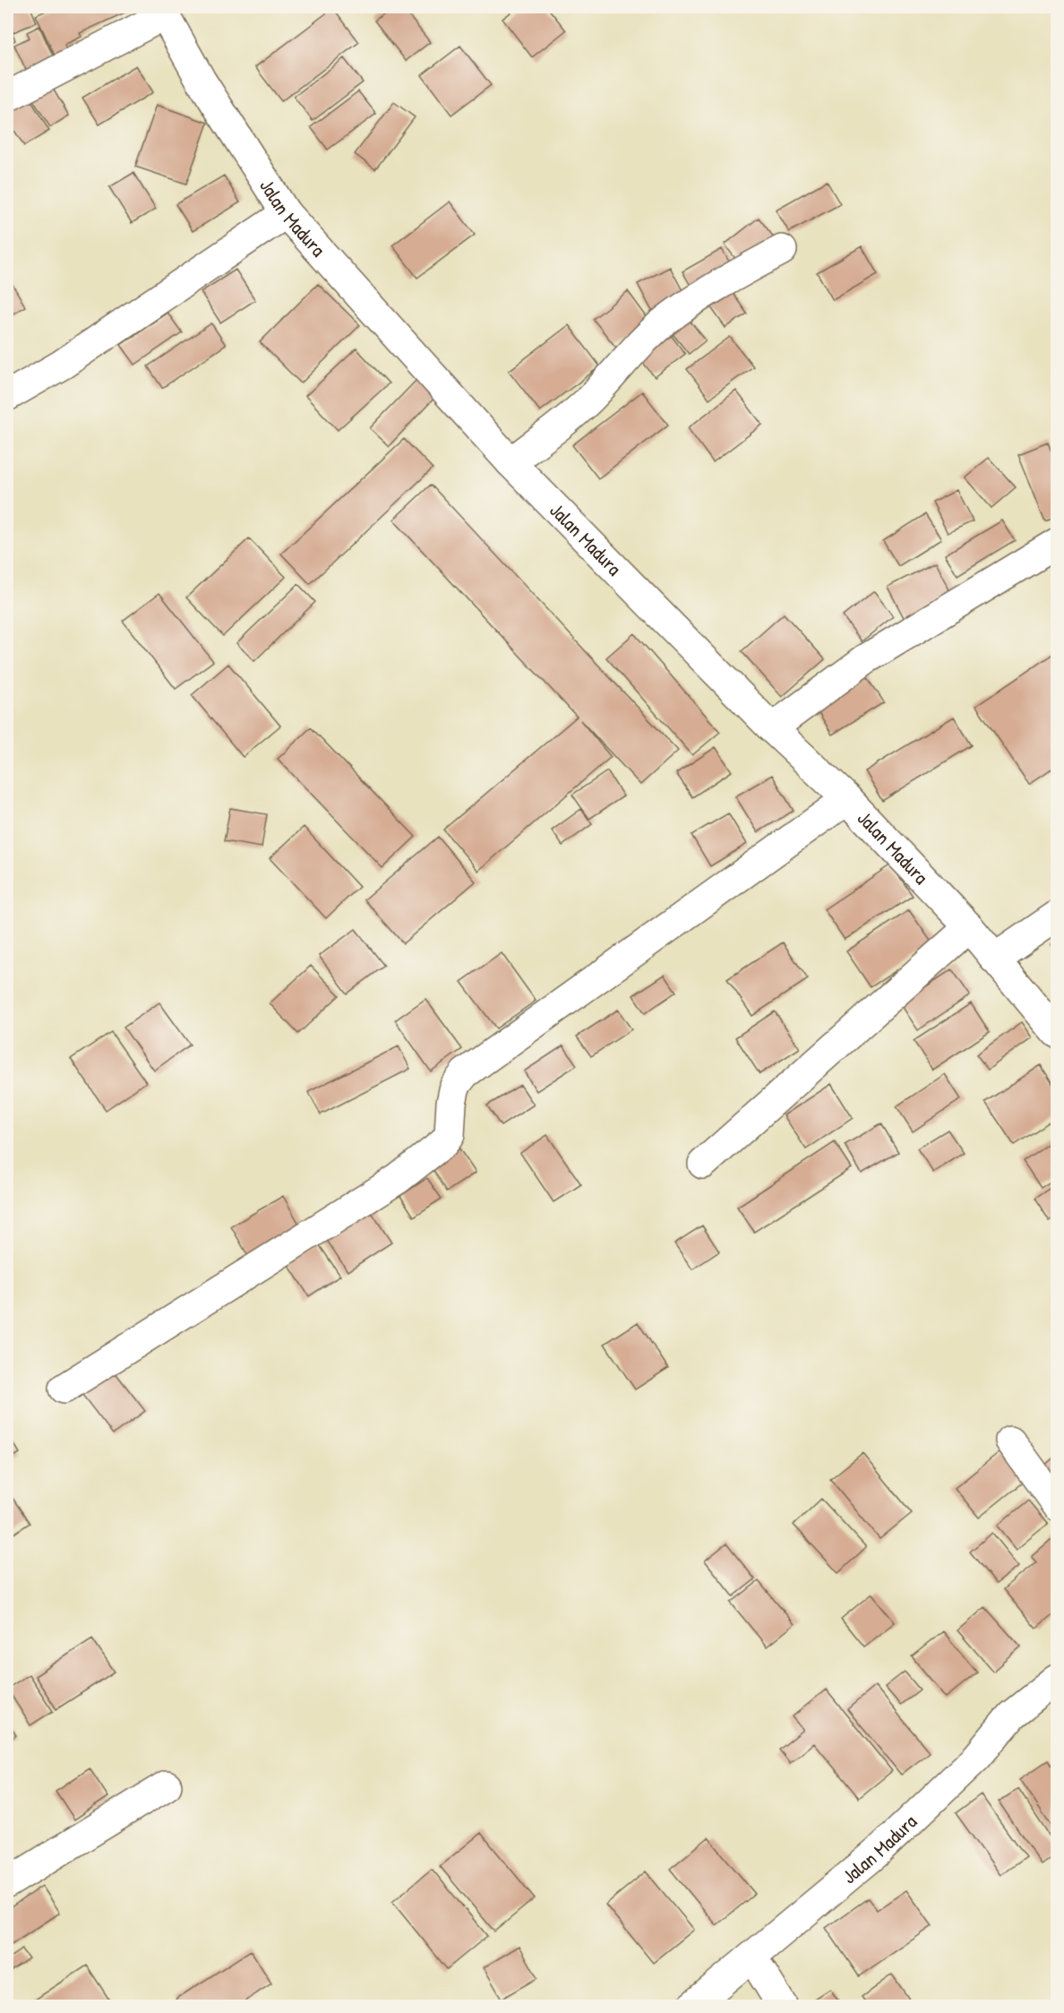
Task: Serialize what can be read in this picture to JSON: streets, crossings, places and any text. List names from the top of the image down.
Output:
{
  "streets": {
    "street": ["Jalan Madura"]
  }
}
